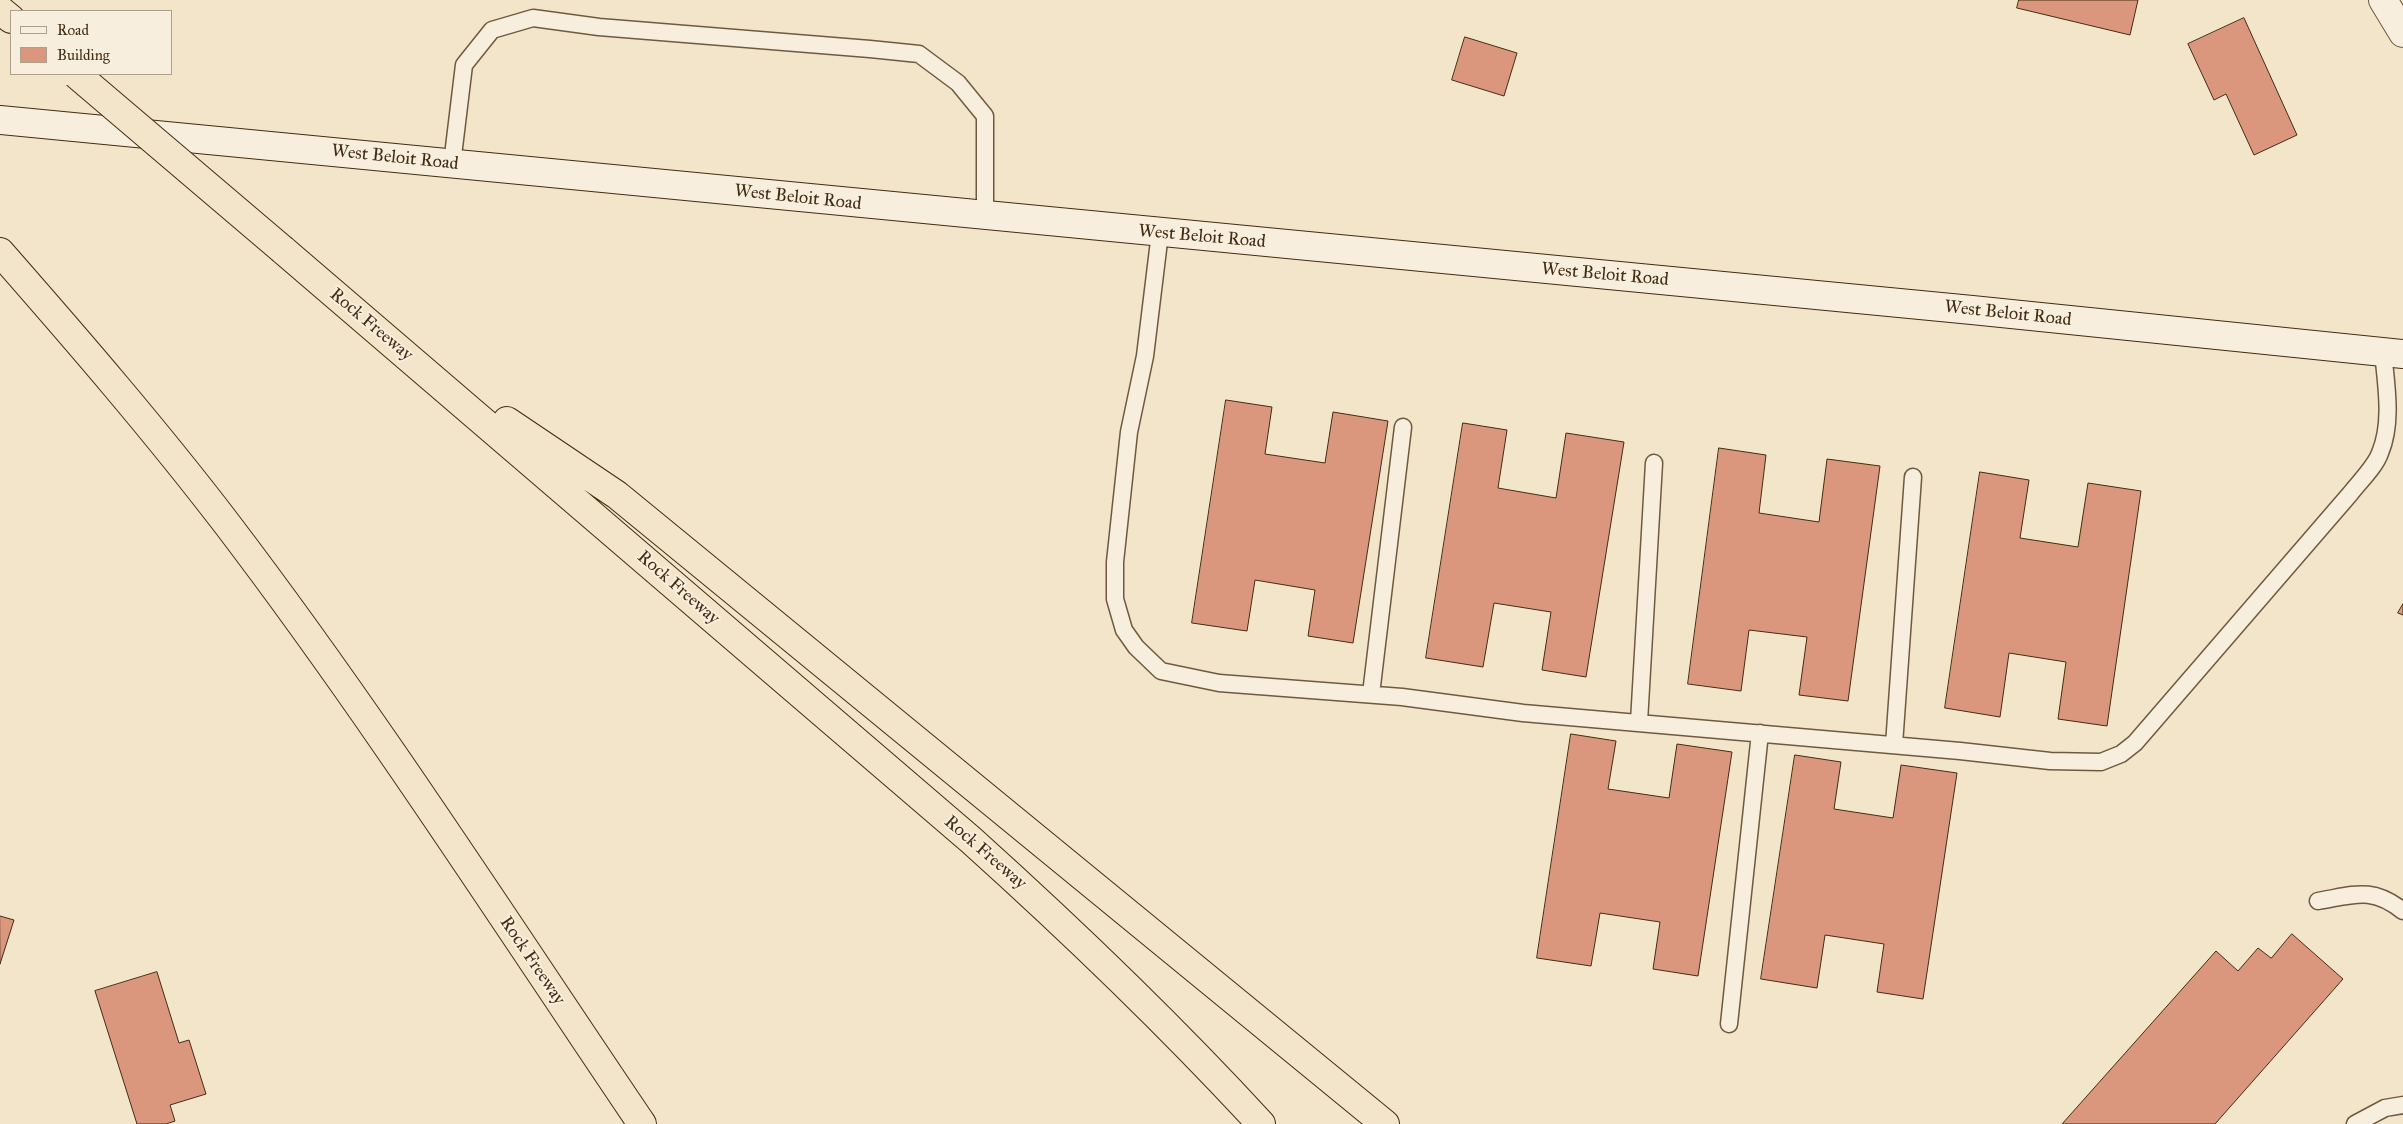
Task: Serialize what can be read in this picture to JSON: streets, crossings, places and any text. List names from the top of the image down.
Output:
{
  "streets": {
    "highway": ["Rock Freeway"],
    "main road": ["West Beloit Road"]
  },
  "legend": ["Road", "Building"]
}
